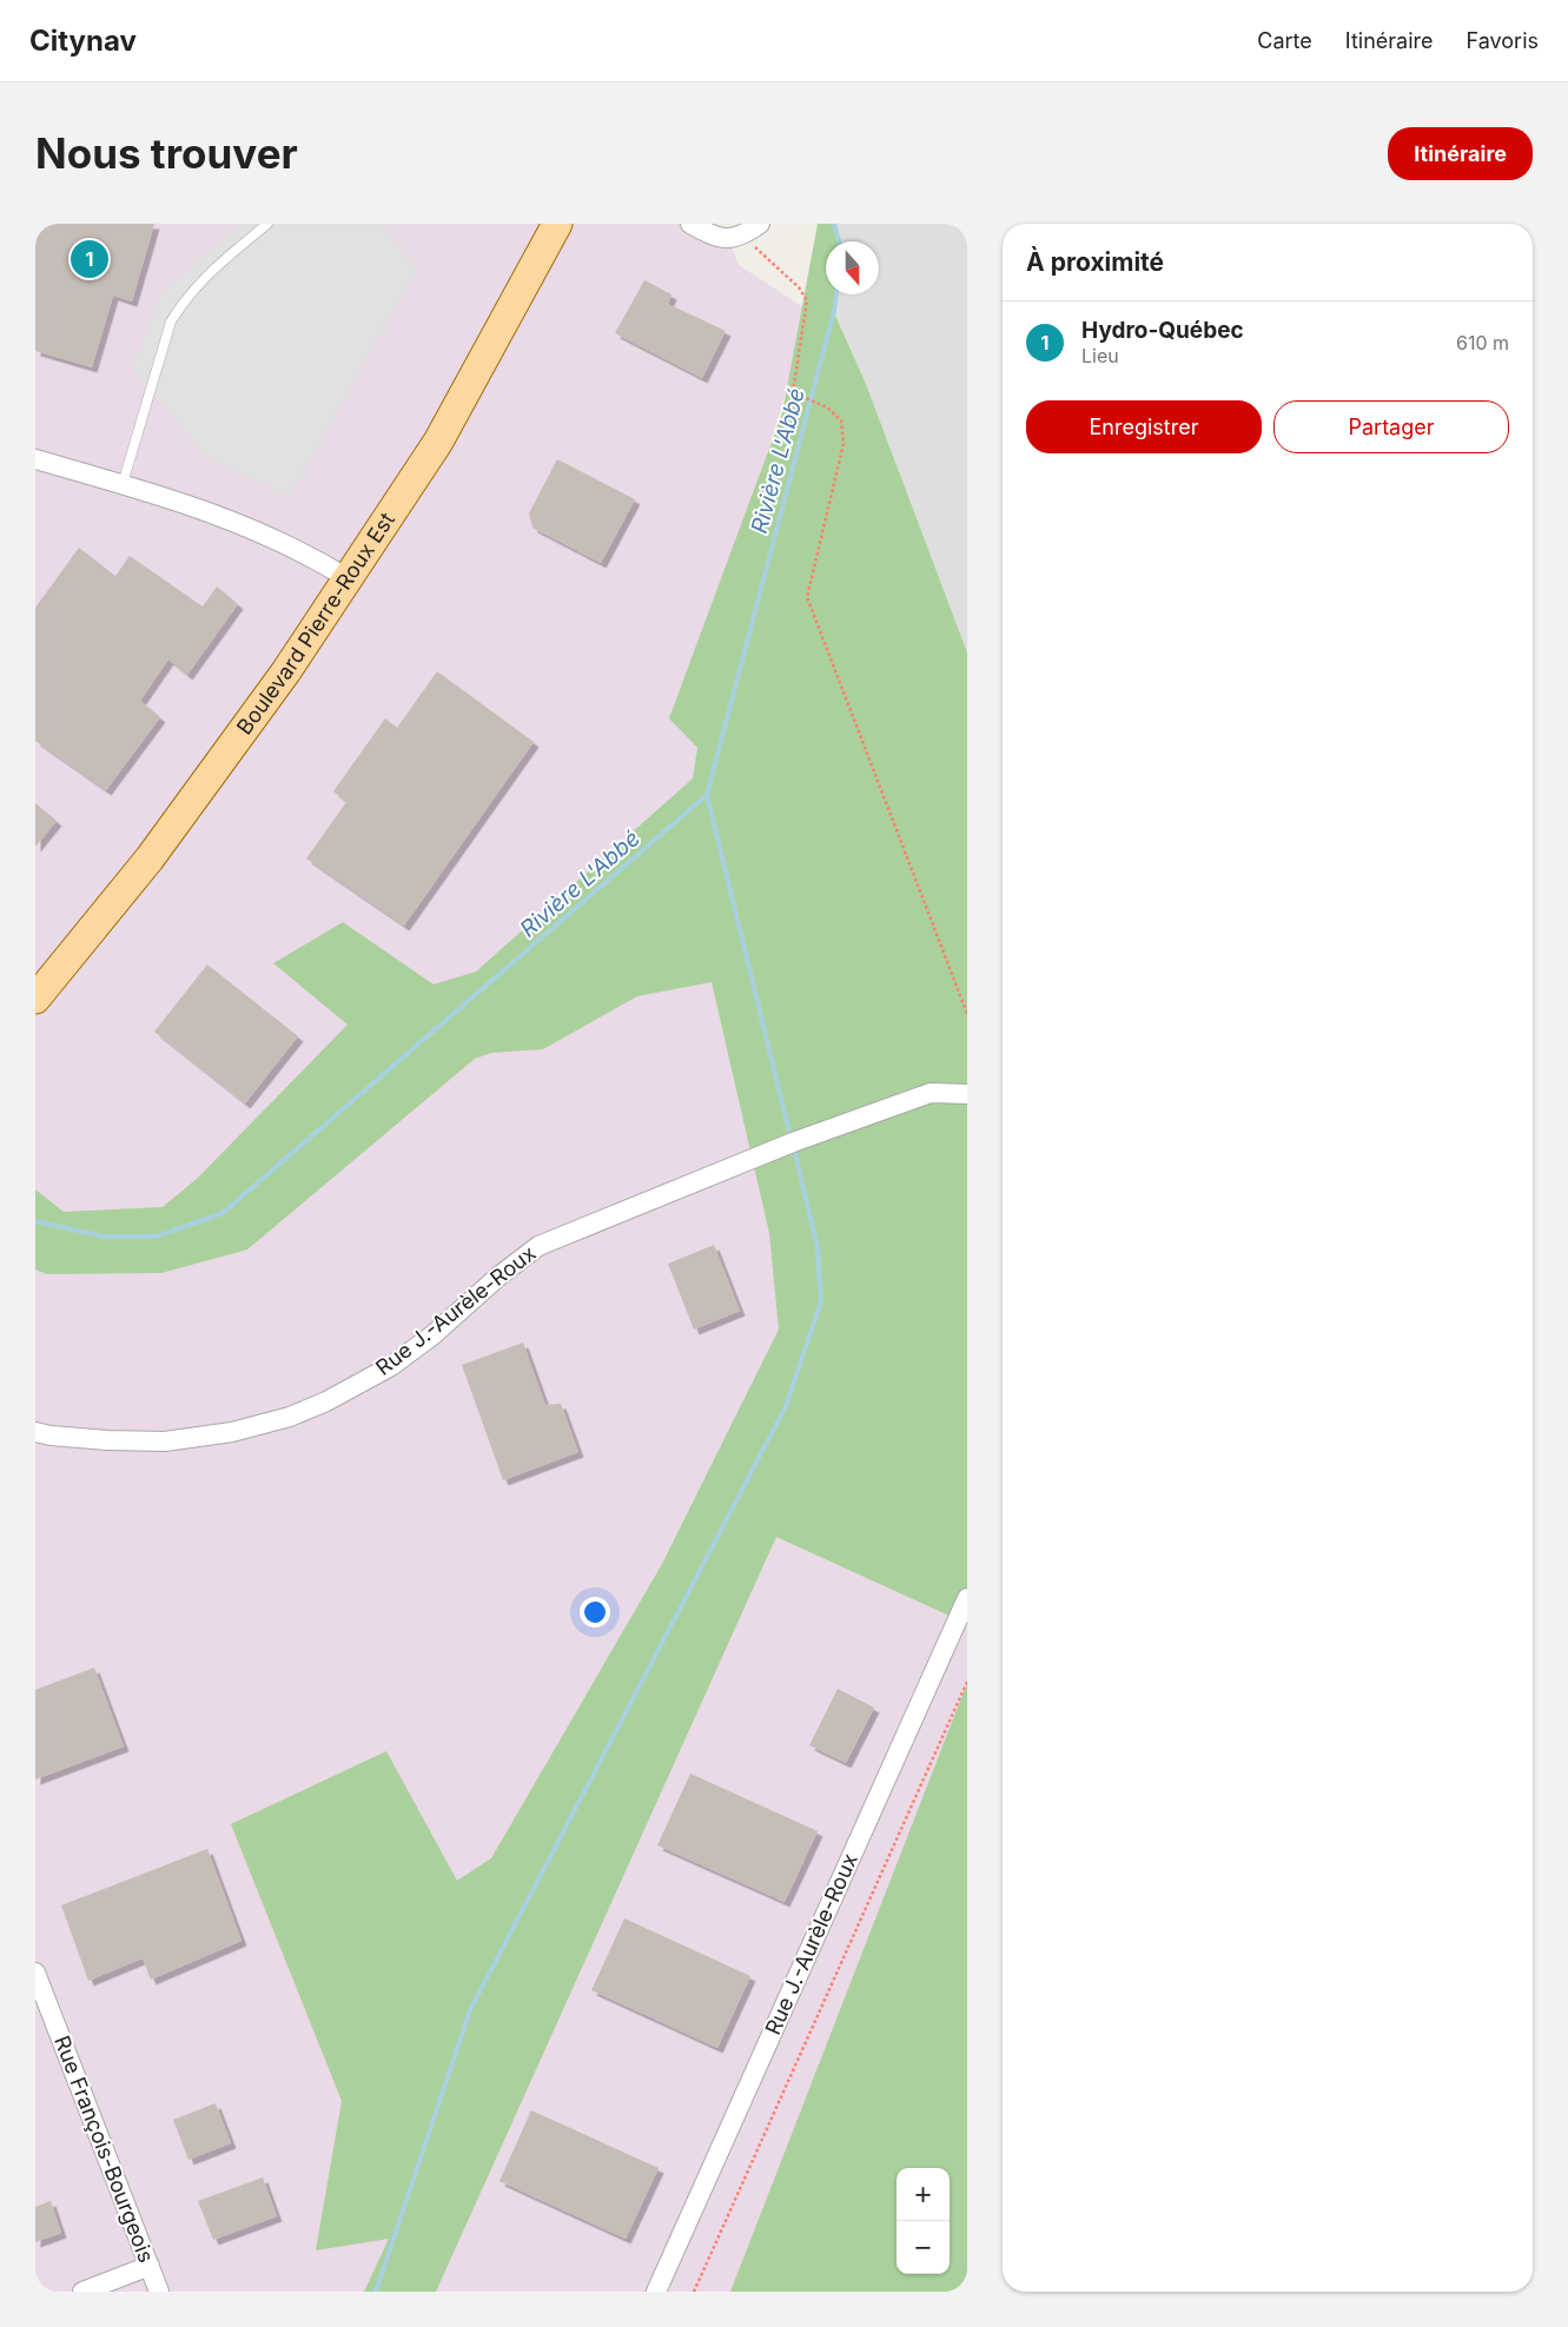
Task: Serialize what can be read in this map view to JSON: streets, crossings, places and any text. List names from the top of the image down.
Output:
{
  "streets": {
    "main road": ["Boulevard Pierre-Roux Est"],
    "street": ["Rue J.-Aurèle-Roux", "Rue François-Bourgeois"]
  },
  "water": ["Rivière L'Abbé"],
  "north": "bottom",
  "page": {
    "header": "Citynav",
    "nav": ["Carte", "Itinéraire", "Favoris"],
    "buttons": [
      "Itinéraire",
      ["Enregistrer", "Partager"]
    ],
    "title": "Nous trouver",
    "heading": "À proximité",
    "pins": "1",
    "list": [
      {
        "mark": "1",
        "name": "Hydro-Québec",
        "note": "Lieu",
        "value": "610 m"
      }
    ],
    "map_buttons": ["+", "−"]
  }
}
